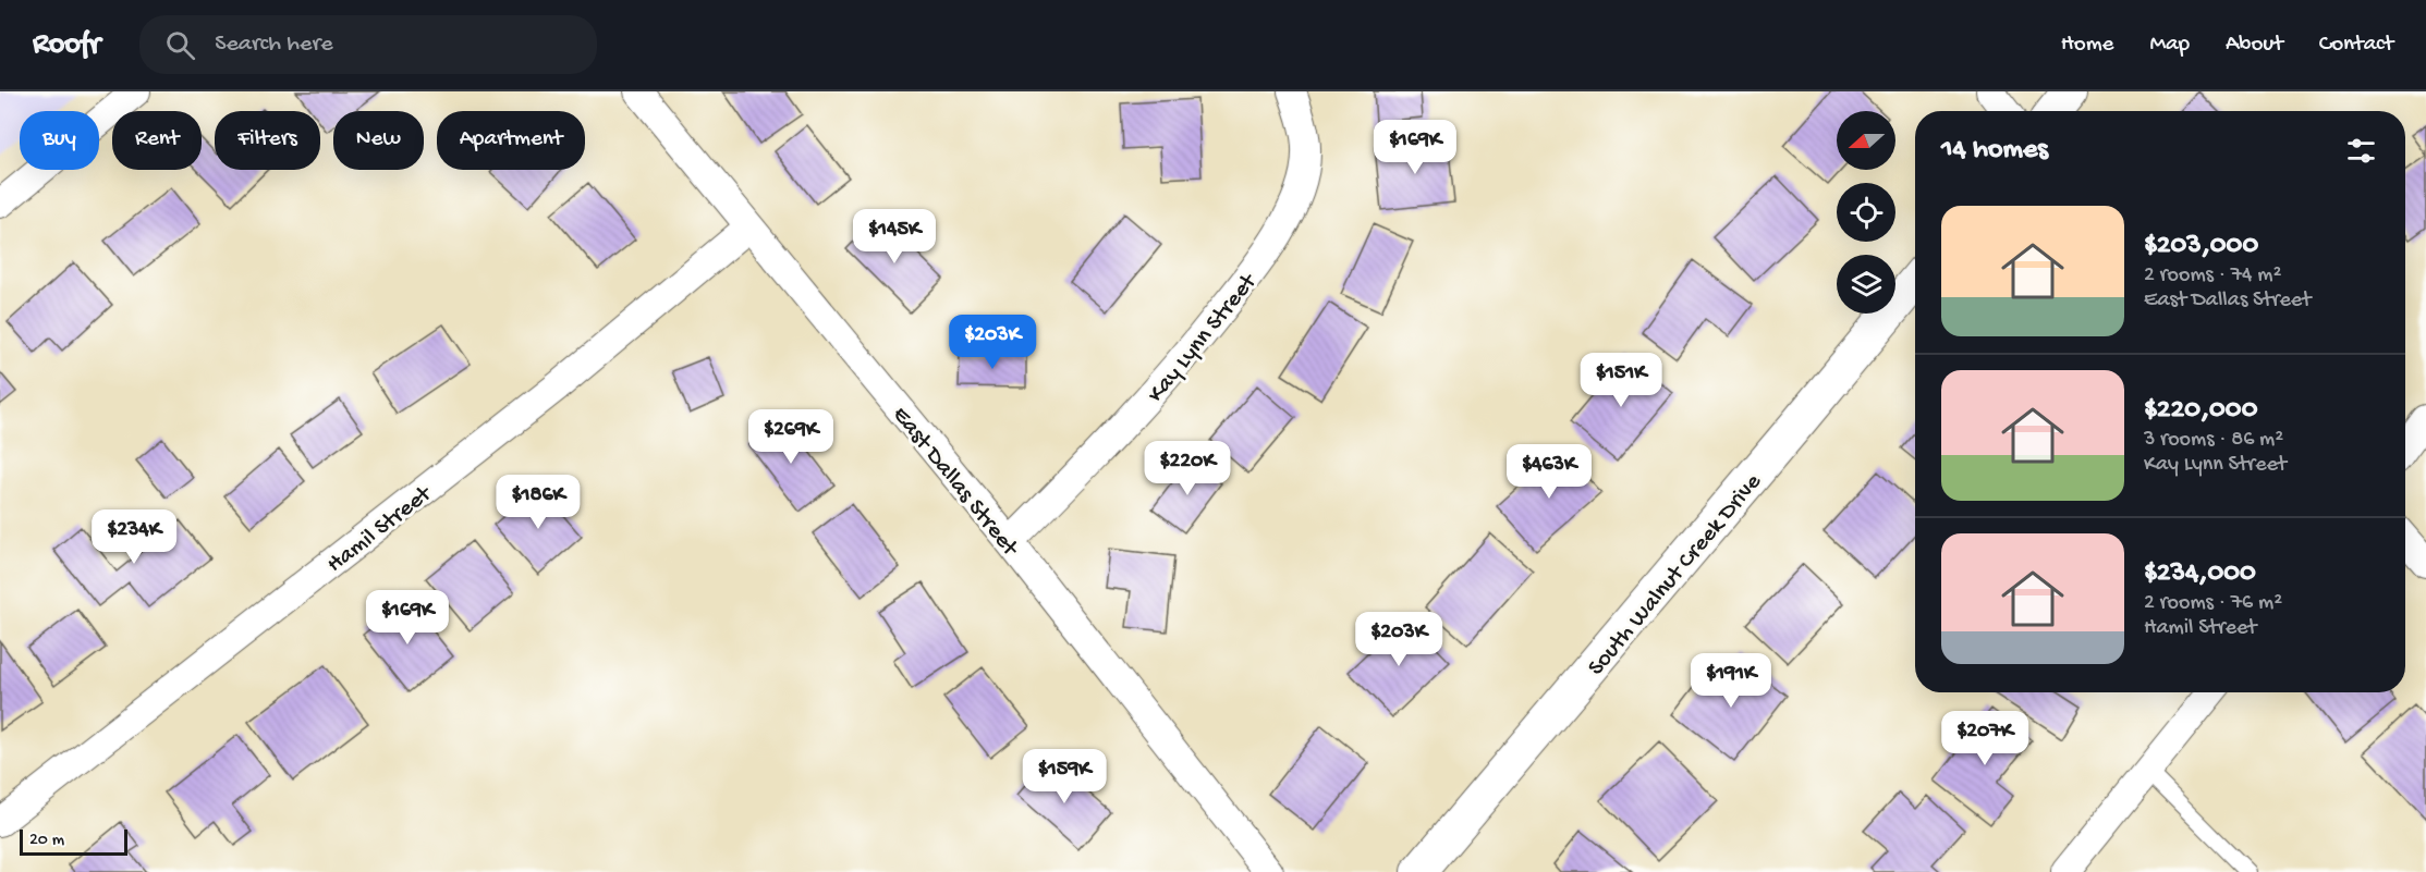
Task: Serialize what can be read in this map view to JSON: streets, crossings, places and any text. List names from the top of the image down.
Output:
{
  "streets": {
    "street": [
      "Kay Lynn Street",
      "East Dallas Street",
      "Hamil Street",
      "South Walnut Creek Drive"
    ]
  },
  "crossings": [
    ["Kay Lynn Street", "East Dallas Street"],
    ["East Dallas Street", "Hamil Street"]
  ],
  "scale_bar": "20 m",
  "north": "left",
  "page": {
    "header": "Roofr",
    "search": "Search here",
    "nav": [
      "Home",
      "Map",
      "About",
      "Contact"
    ],
    "chip": [
      "Buy",
      "Rent",
      "Filters",
      "New",
      "Apartment"
    ],
    "heading": "14 homes",
    "price": [
      "$169K",
      "$145K",
      "$203K",
      "$151K",
      "$269K",
      "$220K",
      "$463K",
      "$186K",
      "$234K",
      "$169K",
      "$203K",
      "$191K",
      "$207K",
      "$159K"
    ],
    "list": [
      {
        "name": "$203,000",
        "note": "2 rooms · 74 m² · East Dallas Street"
      },
      {
        "name": "$220,000",
        "note": "3 rooms · 86 m² · Kay Lynn Street"
      },
      {
        "name": "$234,000",
        "note": "2 rooms · 76 m² · Hamil Street"
      }
    ],
    "scale": "20 m"
  }
}
